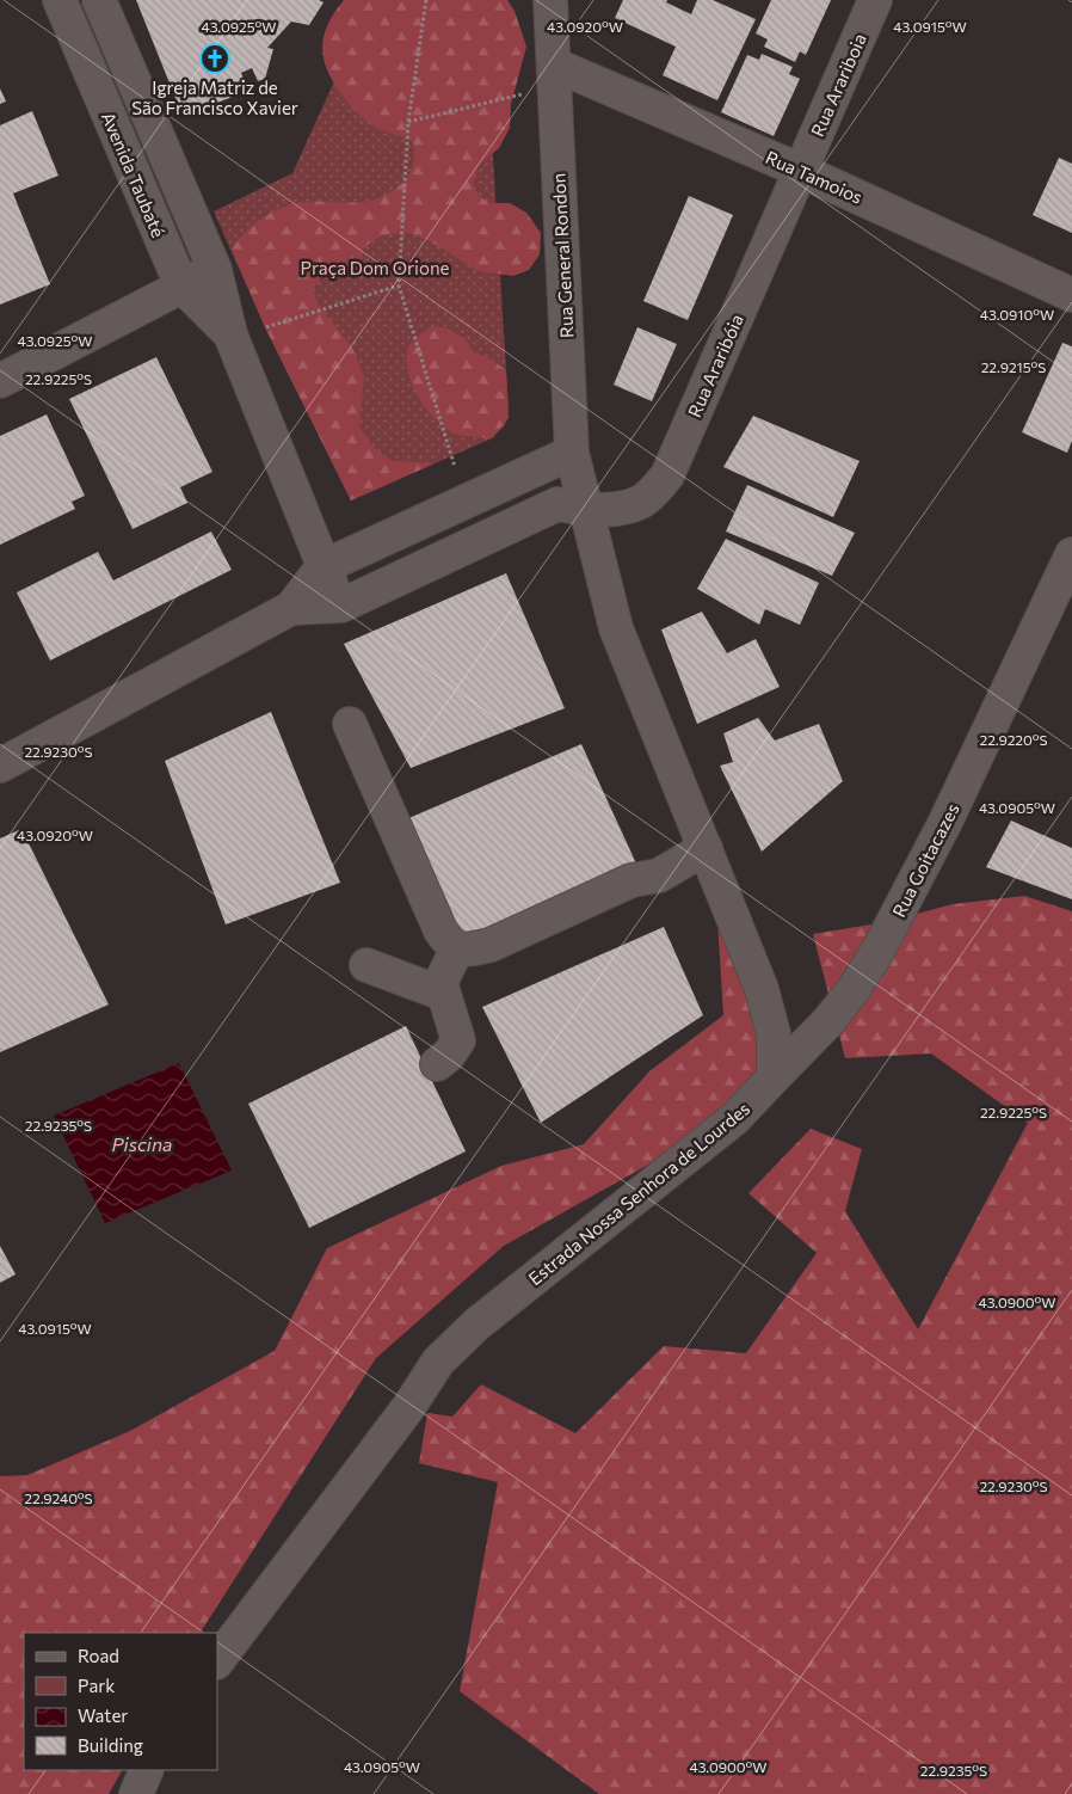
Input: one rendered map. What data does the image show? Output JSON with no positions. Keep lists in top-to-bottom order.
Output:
{
  "streets": {
    "street": [
      "Rua Arariboia",
      "Avenida Taubaté",
      "Rua Tamoios",
      "Rua General Rondon",
      "Rua Araribóia",
      "Rua Goitacazes",
      "Estrada Nossa Senhora de Lourdes"
    ]
  },
  "crossings": [
    ["Rua Arariboia", "Rua Tamoios"],
    ["Rua Arariboia", "Rua Araribóia"],
    ["Avenida Taubaté", "Rua Araribóia"],
    ["Rua Tamoios", "Rua General Rondon"],
    ["Rua Tamoios", "Rua Araribóia"],
    ["Rua General Rondon", "Rua Araribóia"],
    ["Rua Goitacazes", "Estrada Nossa Senhora de Lourdes"]
  ],
  "water": ["Piscina"],
  "parks": ["Praça Dom Orione"],
  "places": {
    "church": ["Igreja Matriz de São Francisco Xavier"]
  },
  "legend": [
    "Road",
    "Park",
    "Water",
    "Building"
  ],
  "coordinates": [
    "43.0925°W",
    "43.0920°W",
    "43.0915°W",
    "43.0910°W",
    "22.9215°S",
    "22.9225°S",
    "22.9220°S",
    "22.9230°S",
    "43.0905°W",
    "22.9235°S",
    "43.0900°W",
    "22.9240°S"
  ]
}
